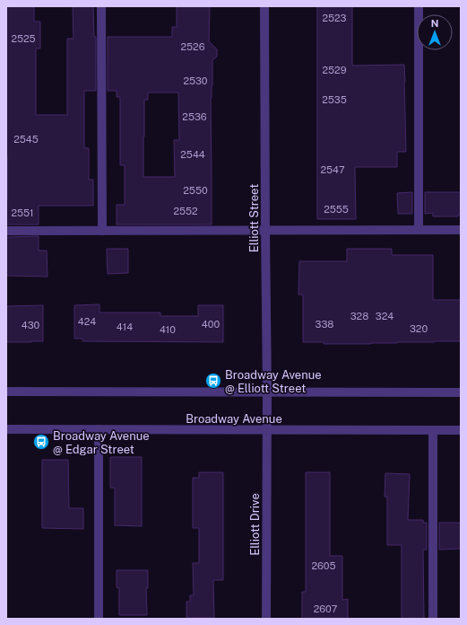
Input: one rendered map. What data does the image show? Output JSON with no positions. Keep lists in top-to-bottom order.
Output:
{
  "streets": {
    "street": ["Elliott Street", "Broadway Avenue", "Elliott Drive"]
  },
  "crossings": [
    ["Elliott Street", "Broadway Avenue"],
    ["Elliott Street", "Elliott Drive"],
    ["Broadway Avenue", "Elliott Drive"]
  ],
  "places": {
    "bus stop": ["Broadway Avenue @ Elliott Street", "Broadway Avenue @ Edgar Street"]
  },
  "house_numbers": [
    "2523",
    "2525",
    "2526",
    "2529",
    "2530",
    "2535",
    "2536",
    "2545",
    "2544",
    "2547",
    "2550",
    "2555",
    "2552",
    "2551",
    "328",
    "324",
    "424",
    "400",
    "338",
    "430",
    "414",
    "320",
    "410",
    "2605",
    "2607"
  ],
  "north": "top"
}
